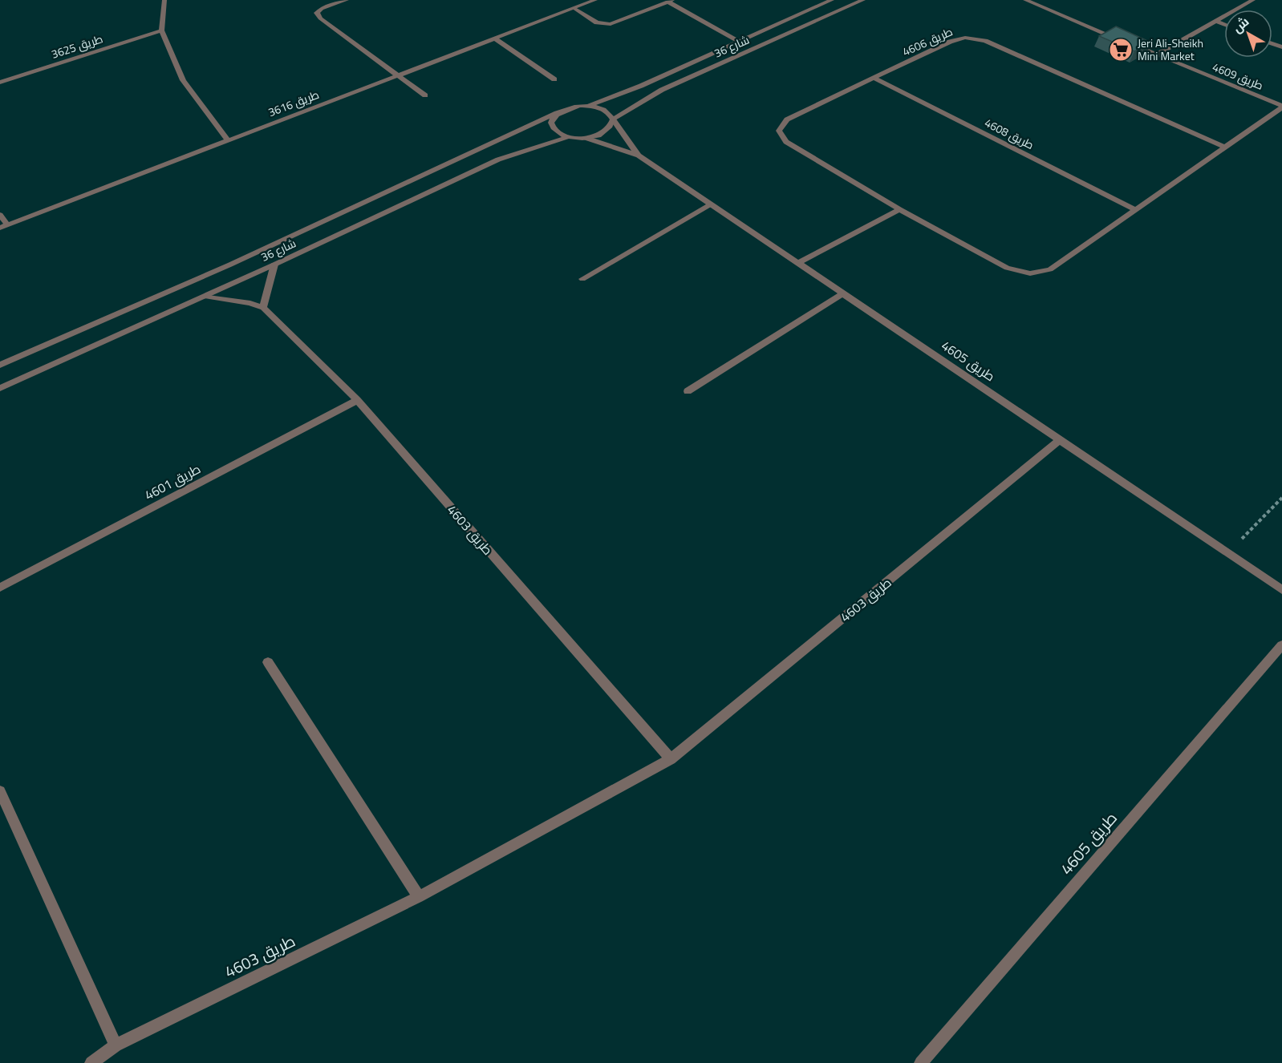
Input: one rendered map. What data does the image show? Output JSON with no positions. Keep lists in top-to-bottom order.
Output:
{
  "streets": {
    "street": [
      "طريق 4606",
      "طريق 3625",
      "شارع 36",
      "طريق 4609",
      "طريق 3616",
      "طريق 4608",
      "طريق 4605",
      "طريق 4601",
      "طريق 4603"
    ]
  },
  "crossings": [
    ["طريق 4606", "طريق 4609"],
    ["طريق 4606", "طريق 4608"],
    ["شارع 36", "طريق 4605"],
    ["شارع 36", "طريق 4603"],
    ["طريق 4605", "طريق 4603"],
    ["طريق 4601", "طريق 4603"]
  ],
  "places": {
    "supermarket": ["Jeri Ali-Sheikh Mini Market"]
  },
  "north": "top left"
}
